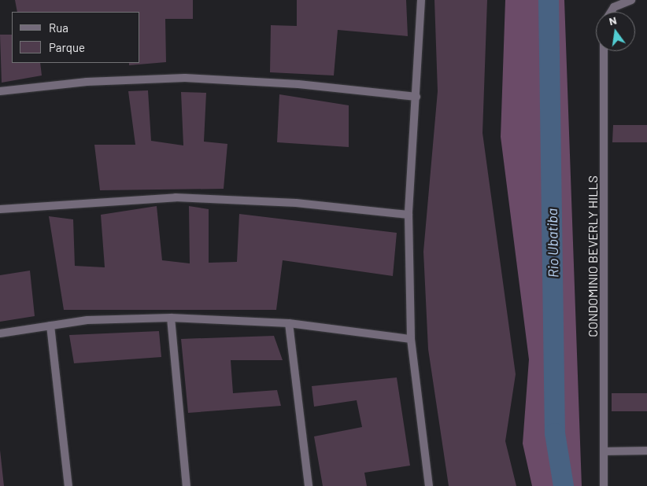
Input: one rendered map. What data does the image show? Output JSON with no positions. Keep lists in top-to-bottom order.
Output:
{
  "streets": {
    "street": ["CONDOMINIO BEVERLY HILLS"]
  },
  "water": ["Rio Ubatiba"],
  "legend": ["Rua", "Parque"],
  "north": "top"
}
